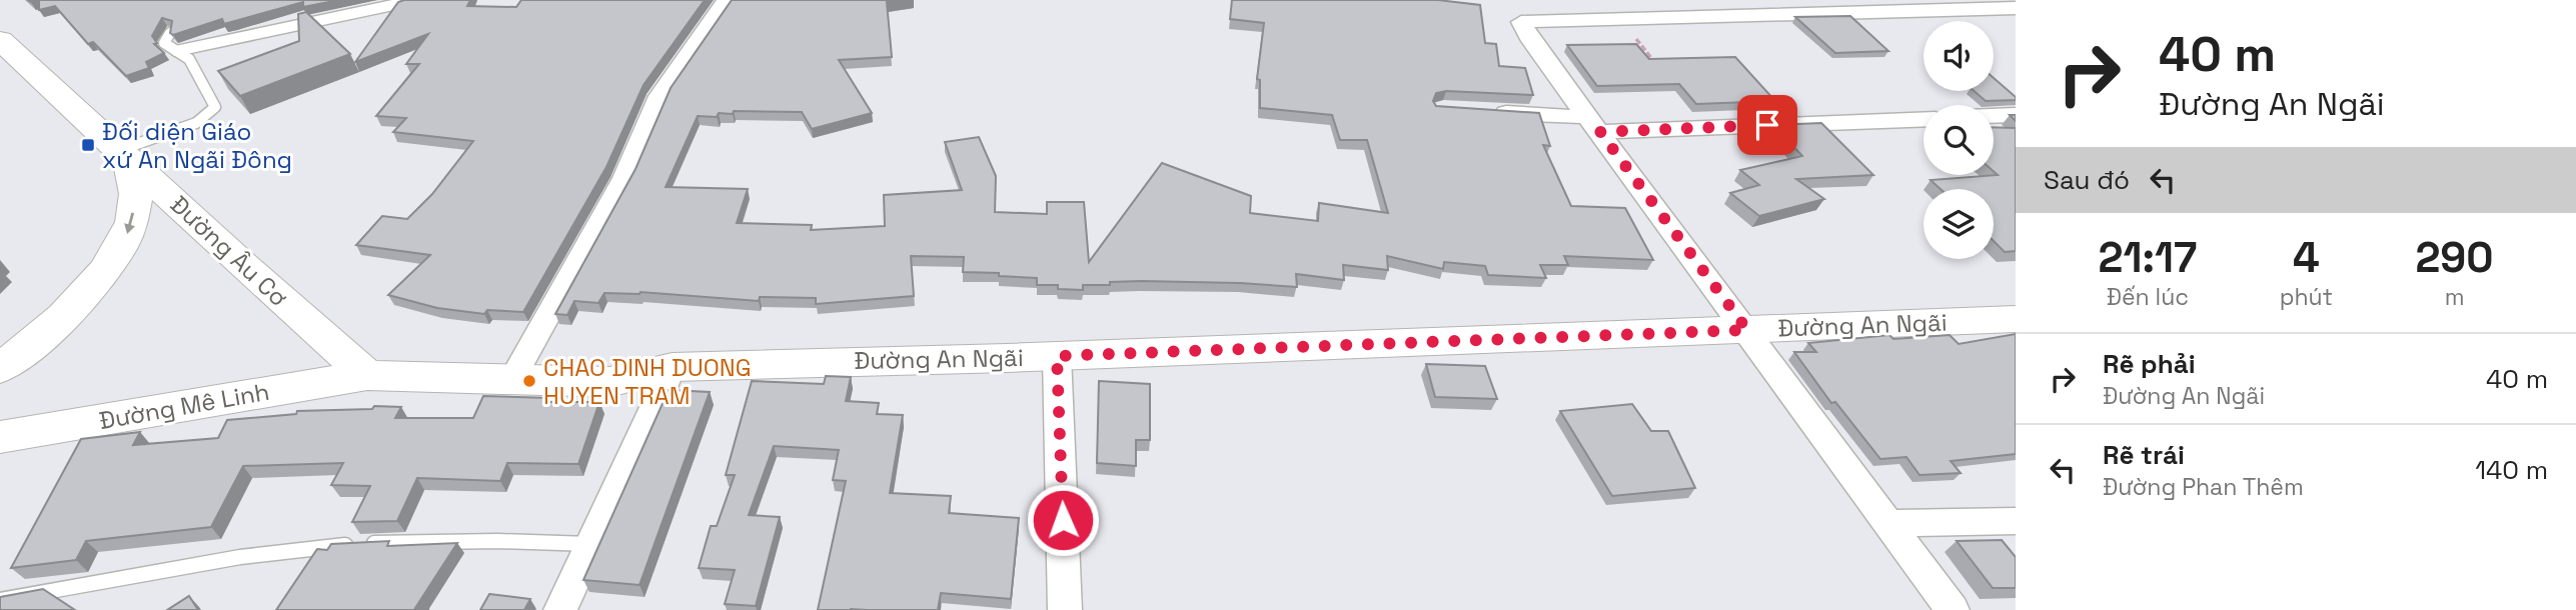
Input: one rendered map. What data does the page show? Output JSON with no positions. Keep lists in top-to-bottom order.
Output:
{
  "streets": {
    "main road": ["Đường Âu Cơ", "Đường An Ngãi", "Đường Mê Linh"]
  },
  "crossings": [
    ["Đường Âu Cơ", "Đường An Ngãi"],
    ["Đường Âu Cơ", "Đường Mê Linh"],
    ["Đường An Ngãi", "Đường Mê Linh"]
  ],
  "places": {
    "transit": ["Đối diện Giáo xứ An Ngãi Đông"],
    "other": ["CHAO DINH DUONG HUYEN TRAM"]
  },
  "page": {
    "turn": ["40 m", "Đường An Ngãi"],
    "then": "Sau đó",
    "eta": [
      "21:17",
      "Đến lúc",
      "4",
      "phút",
      "290",
      "m"
    ],
    "list": [
      {
        "name": "Rẽ phải",
        "note": "Đường An Ngãi",
        "value": "40 m"
      },
      {
        "name": "Rẽ trái",
        "note": "Đường Phan Thêm",
        "value": "140 m"
      }
    ]
  }
}
